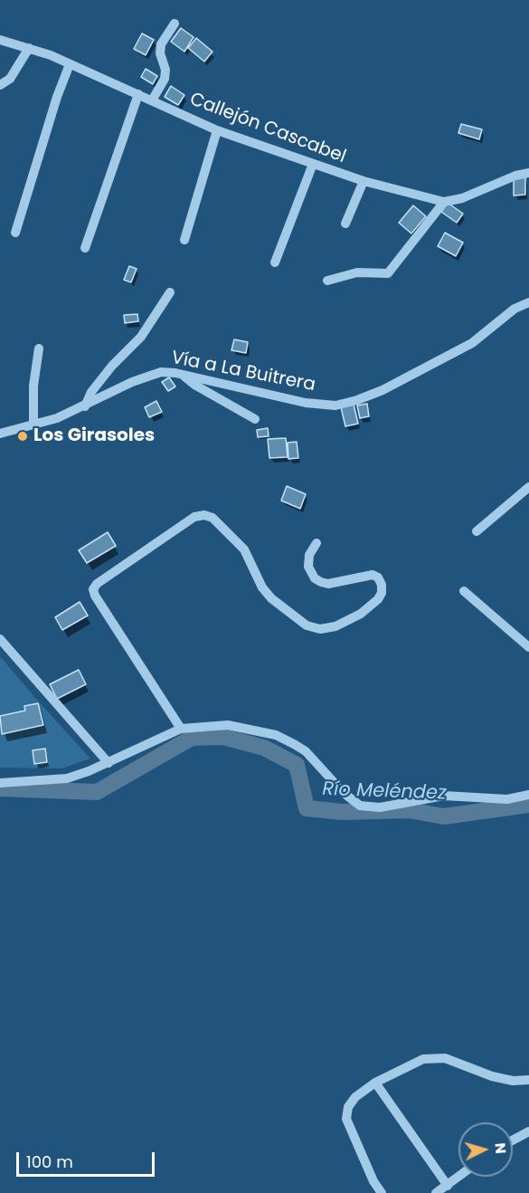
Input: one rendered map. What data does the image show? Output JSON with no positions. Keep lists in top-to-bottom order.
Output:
{
  "streets": {
    "street": ["Callejón Cascabel", "Vía a La Buitrera"]
  },
  "water": ["Río Meléndez"],
  "places": ["Los Girasoles"],
  "scale_bar": "100 m",
  "north": "right"
}
